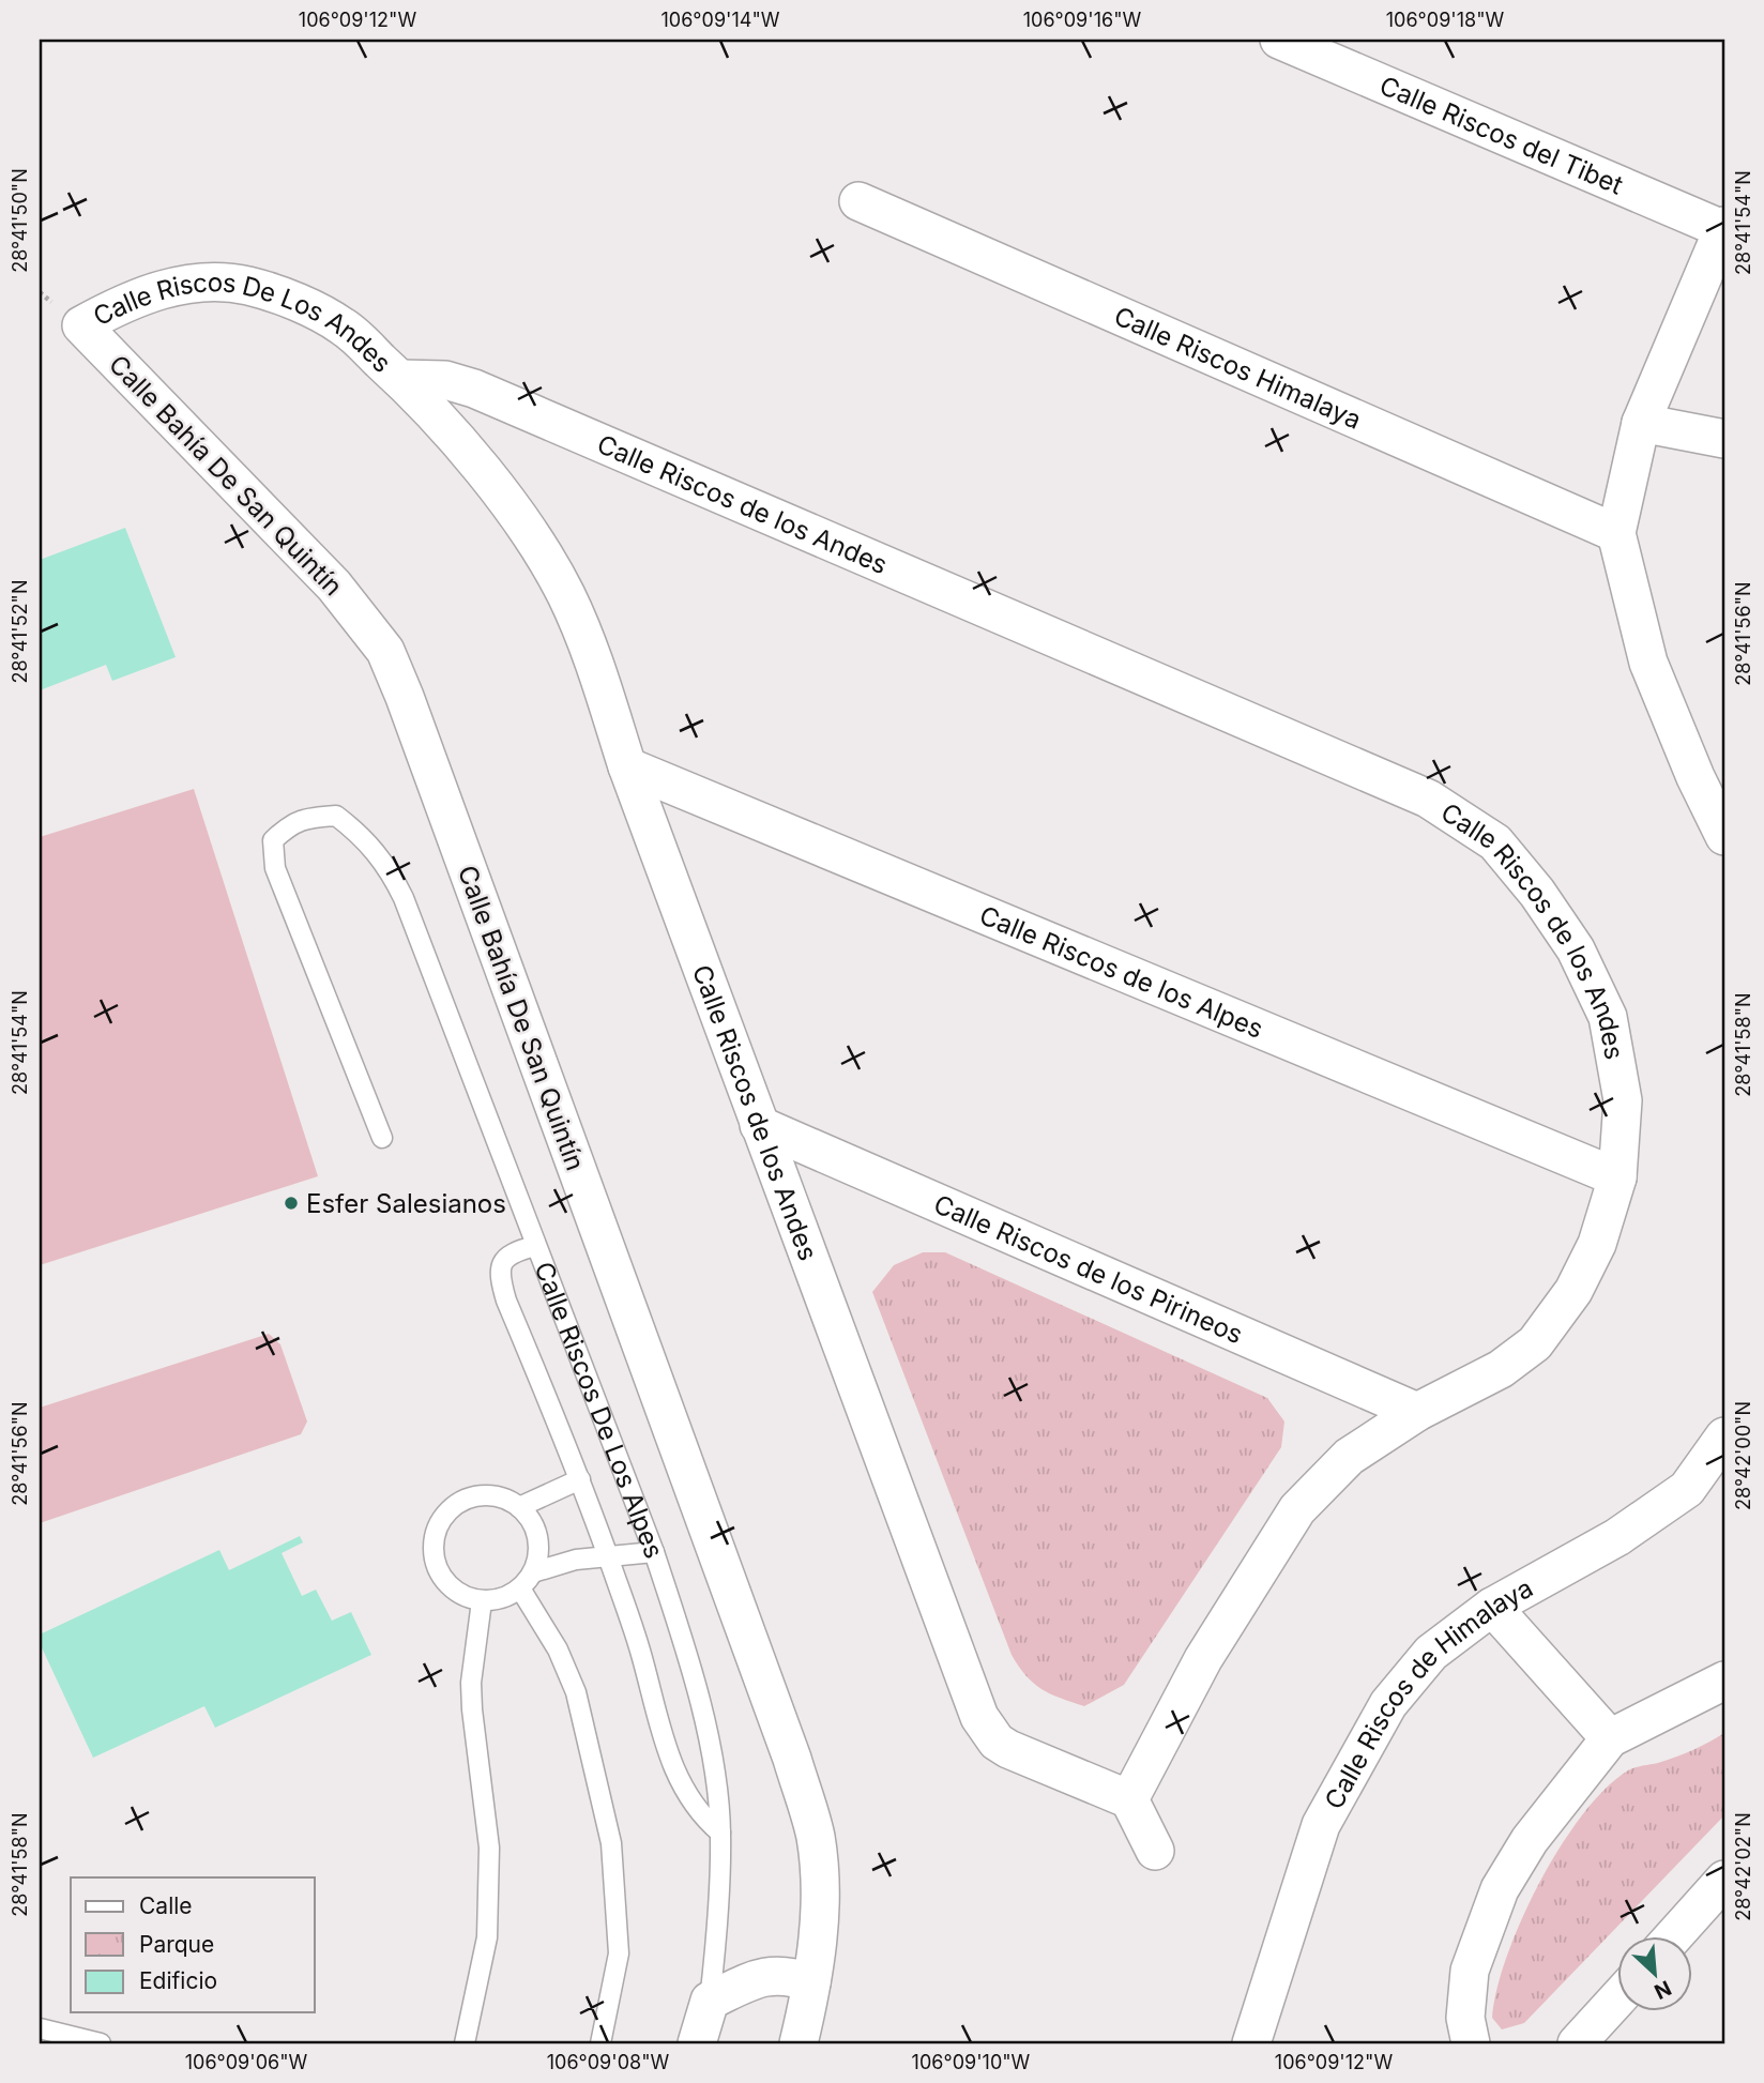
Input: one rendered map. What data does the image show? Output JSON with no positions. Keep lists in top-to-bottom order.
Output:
{
  "streets": {
    "street": [
      "Calle Riscos del Tibet",
      "Calle Riscos De Los Andes",
      "Calle Riscos Himalaya",
      "Calle Bahía De San Quintín",
      "Calle Riscos de los Andes",
      "Calle Riscos de los Alpes",
      "Calle Riscos de los Pirineos",
      "Calle Riscos De Los Alpes",
      "Calle Riscos de Himalaya"
    ]
  },
  "crossings": [
    ["Calle Riscos De Los Andes", "Calle Bahía De San Quintín"],
    ["Calle Riscos De Los Andes", "Calle Riscos de los Andes"],
    ["Calle Riscos de los Andes", "Calle Riscos de los Alpes"],
    ["Calle Riscos de los Andes", "Calle Riscos de los Pirineos"]
  ],
  "places": ["Esfer Salesianos"],
  "legend": ["Calle", "Parque", "Edificio"],
  "north": "bottom right",
  "coordinates": [
    "106°09'12\"W",
    "106°09'14\"W",
    "106°09'16\"W",
    "106°09'18\"W",
    "28°41'50\"N",
    "28°41'54\"N",
    "28°41'52\"N",
    "28°41'56\"N",
    "28°41'58\"N",
    "28°42'00\"N",
    "28°42'02\"N",
    "106°09'06\"W",
    "106°09'08\"W",
    "106°09'10\"W"
  ]
}
